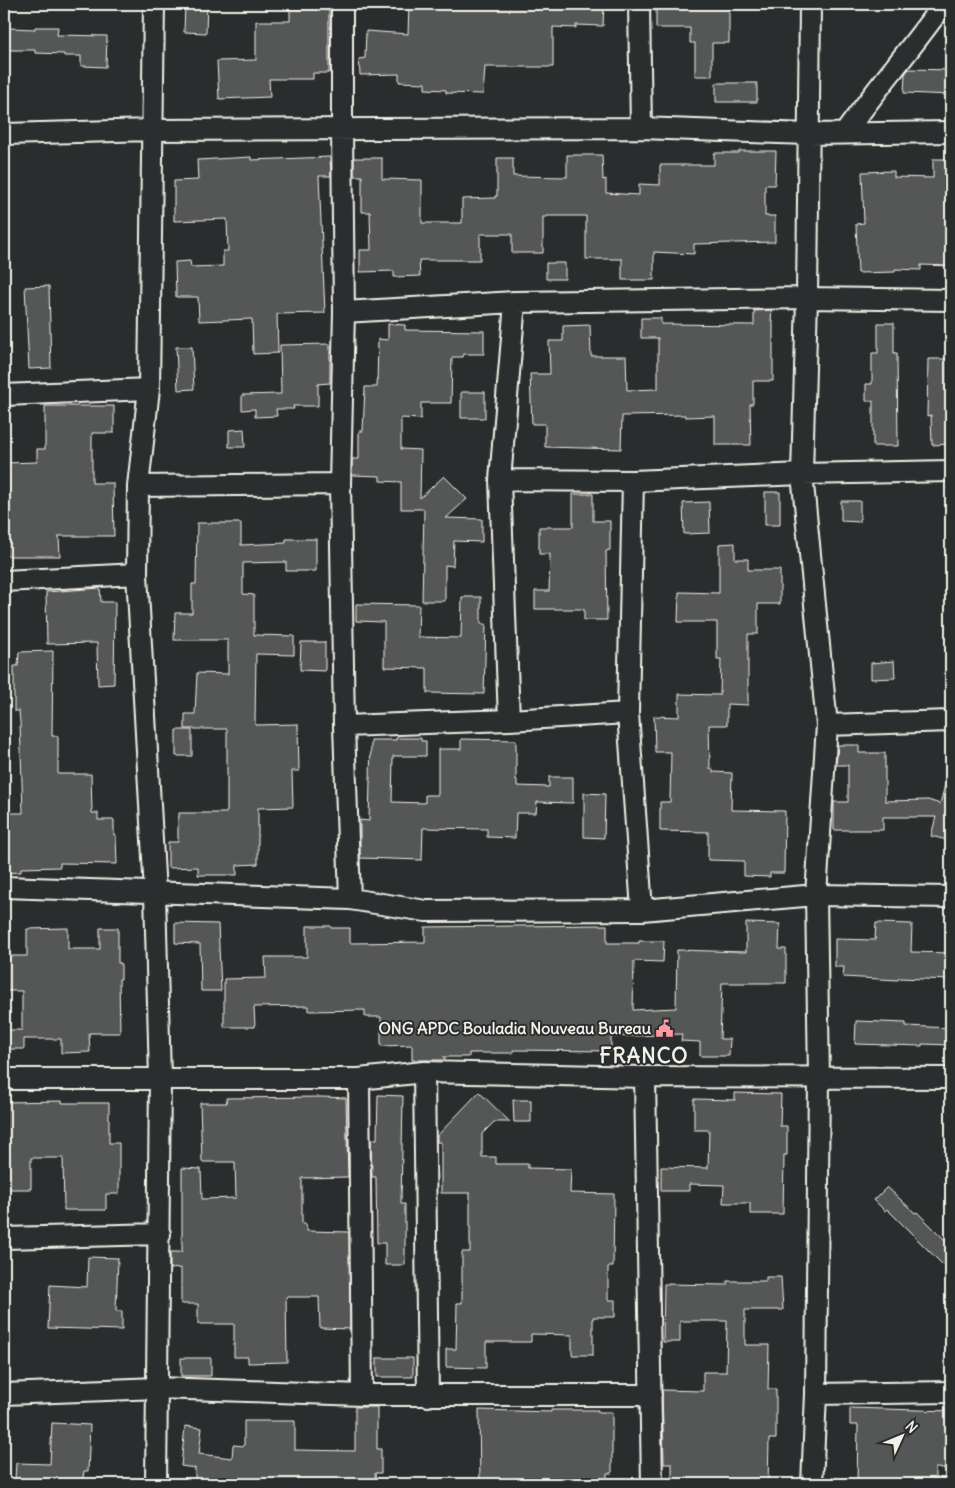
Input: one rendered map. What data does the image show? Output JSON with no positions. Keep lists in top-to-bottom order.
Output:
{
  "districts": ["FRANCO"],
  "places": {
    "public building": ["ONG APDC Bouladia Nouveau Bureau"]
  },
  "north": "top right"
}
